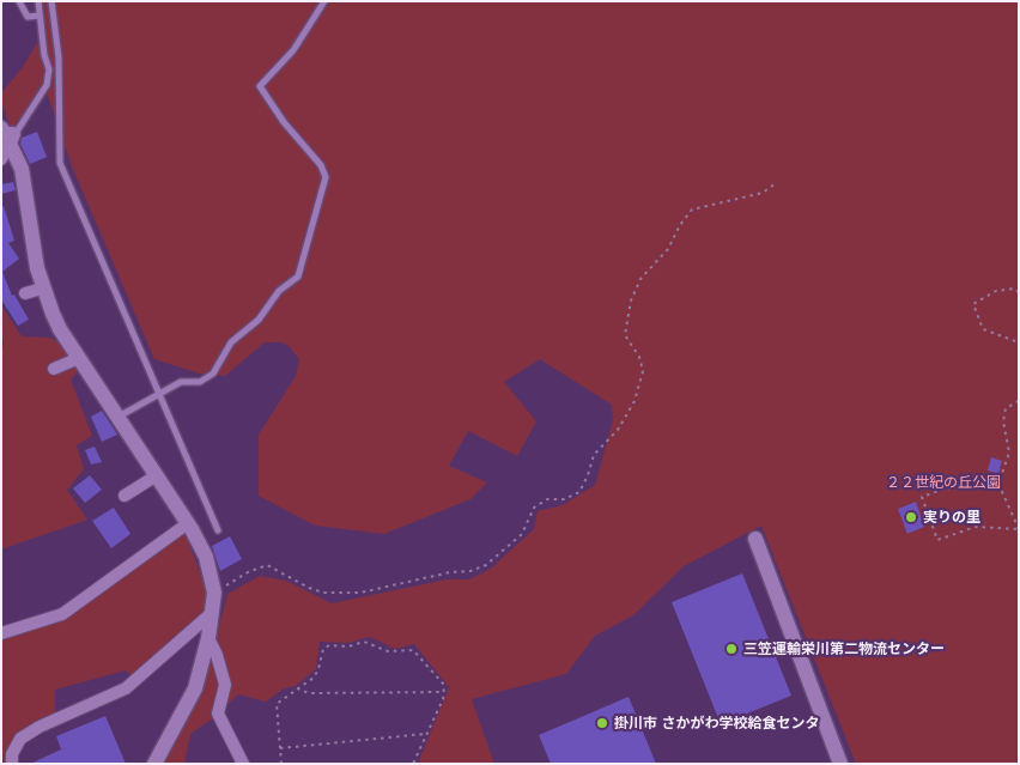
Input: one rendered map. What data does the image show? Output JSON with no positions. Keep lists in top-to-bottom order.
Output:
{
  "parks": ["２２世紀の丘公園"],
  "places": ["実りの里", "三笠運輸栄川第二物流センター", "掛川市 さかがわ学校給食センタ"]
}
